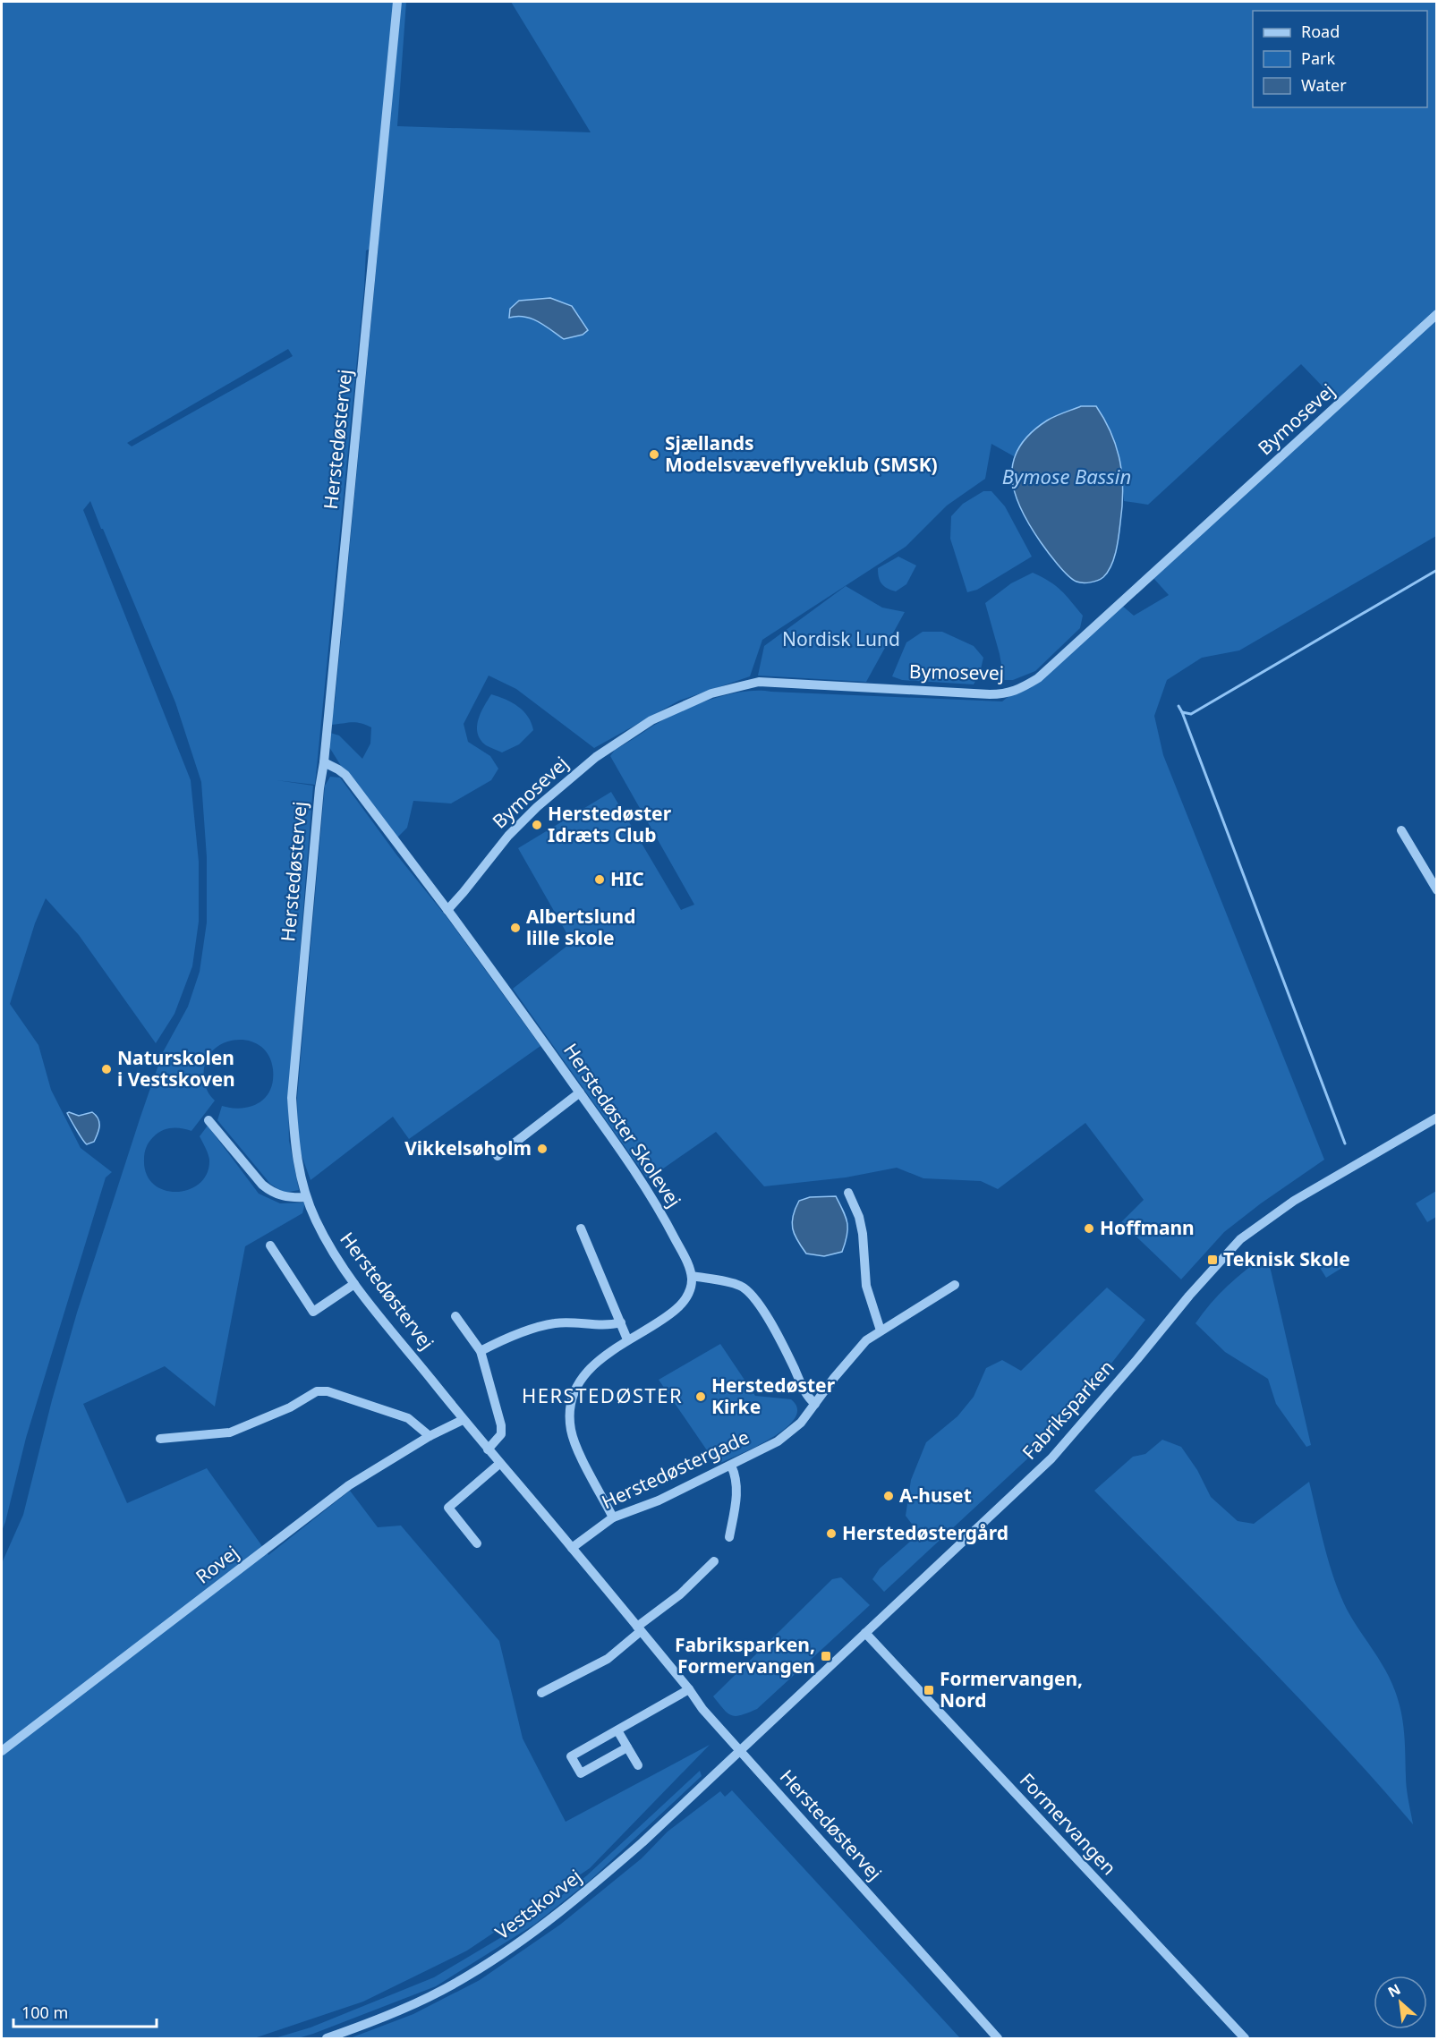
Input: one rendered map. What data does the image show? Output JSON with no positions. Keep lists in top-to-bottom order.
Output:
{
  "streets": {
    "street": [
      "Bymosevej",
      "Herstedøstervej",
      "Herstedøster Skolevej",
      "Fabriksparken",
      "Herstedøstergade",
      "Rovej",
      "Formervangen",
      "Vestskovvej"
    ]
  },
  "crossings": [
    ["Bymosevej", "Herstedøster Skolevej"],
    ["Herstedøstervej", "Herstedøster Skolevej"],
    ["Herstedøstervej", "Fabriksparken"],
    ["Herstedøstervej", "Herstedøstergade"],
    ["Herstedøstervej", "Rovej"],
    ["Herstedøstervej", "Vestskovvej"],
    ["Fabriksparken", "Formervangen"],
    ["Fabriksparken", "Vestskovvej"]
  ],
  "districts": ["HERSTEDØSTER"],
  "water": ["Bymose Bassin"],
  "parks": ["Nordisk Lund"],
  "places": {
    "other": [
      "Sjællands Modelsvæveflyveklub (SMSK)",
      "Herstedøster Idræts Club",
      "HIC",
      "Albertslund lille skole",
      "Naturskolen i Vestskoven",
      "Vikkelsøholm",
      "Hoffmann",
      "Herstedøster Kirke",
      "A-huset",
      "Herstedøstergård"
    ],
    "transit": ["Teknisk Skole", "Fabriksparken, Formervangen", "Formervangen, Nord"]
  },
  "legend": ["Road", "Park", "Water"],
  "scale_bar": "100 m",
  "north": "top left"
}
